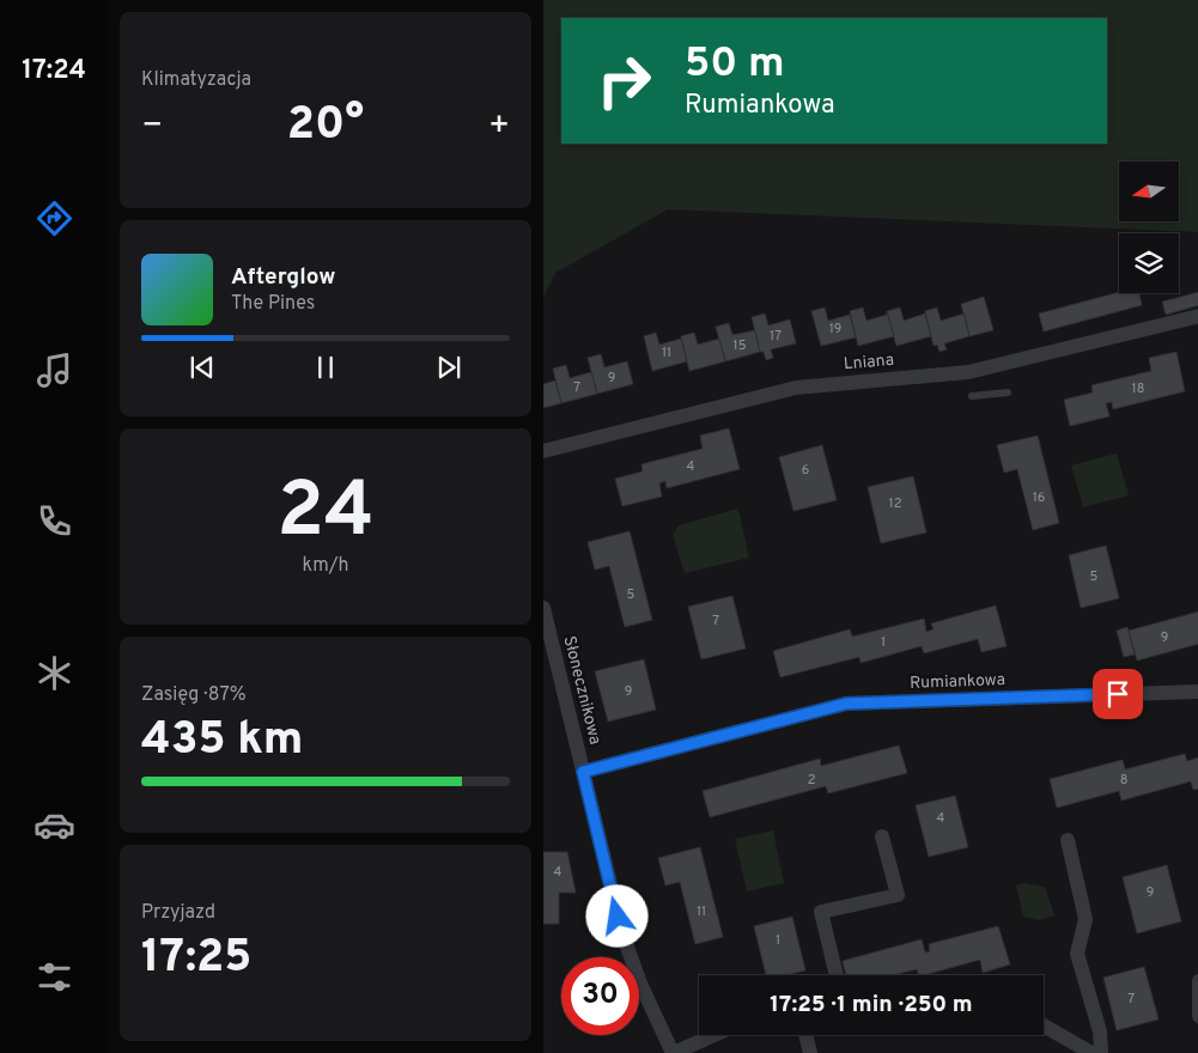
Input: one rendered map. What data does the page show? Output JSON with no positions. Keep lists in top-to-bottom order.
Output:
{
  "streets": {
    "street": ["Lniana", "Rumiankowa", "Słonecznikowa"]
  },
  "crossings": [
    ["Rumiankowa", "Słonecznikowa"]
  ],
  "house_numbers": [
    "19",
    "17",
    "15",
    "11",
    "9",
    "7",
    "18",
    "4",
    "6",
    "16",
    "12",
    "5",
    "5",
    "7",
    "9",
    "1",
    "9",
    "2",
    "8",
    "4",
    "4",
    "9",
    "11",
    "1",
    "7"
  ],
  "north": "left",
  "page": {
    "tabs": "17:24",
    "tile": [
      "Klimatyzacja",
      ["24", "km/h"],
      ["Zasięg · 87%", "435 km"],
      ["Przyjazd", "17:25"]
    ],
    "turn": ["50 m", "Rumiankowa"],
    "heat": ["−", "20°", "+"],
    "song": ["Afterglow", "The Pines"],
    "limit": "30",
    "trip": "17:25 · 1 min · 250 m"
  }
}
